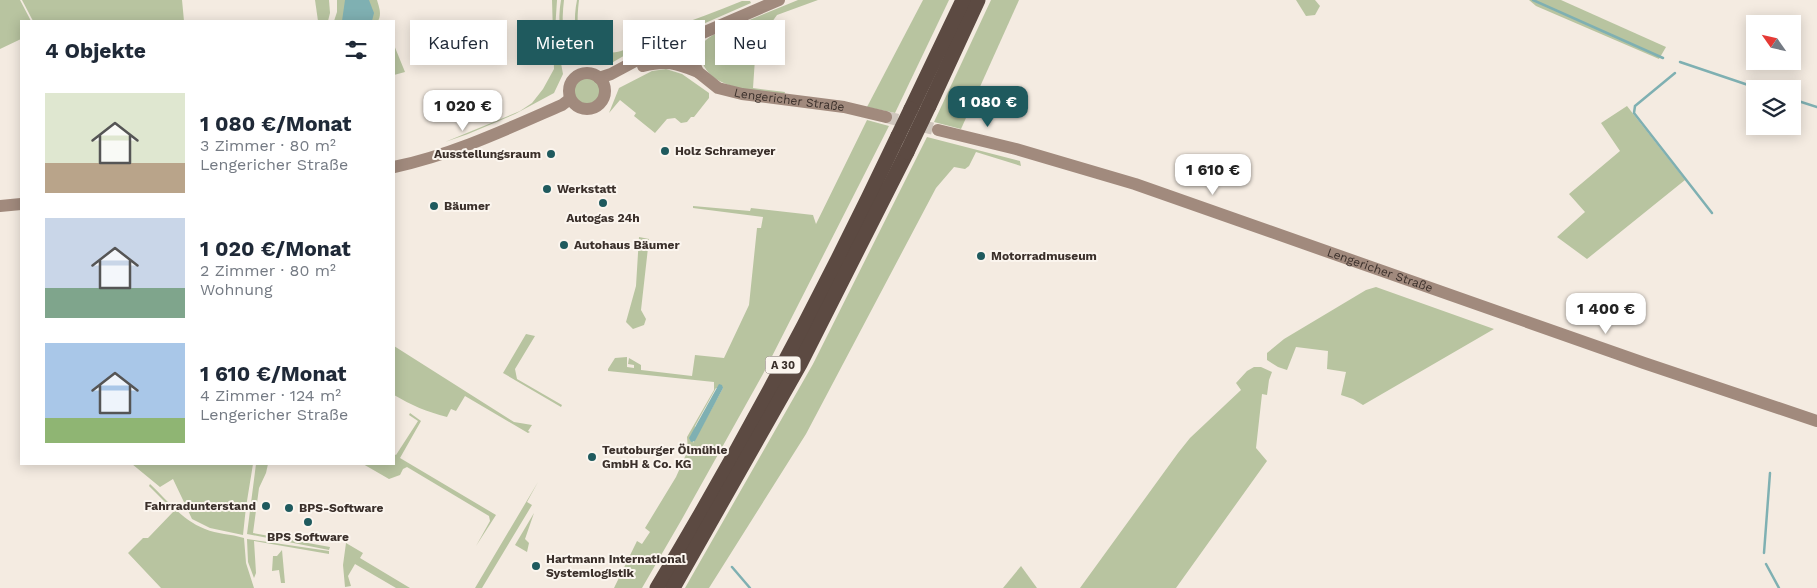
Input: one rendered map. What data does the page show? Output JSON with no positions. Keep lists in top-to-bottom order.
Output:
{
  "streets": {
    "highway": ["A 30"],
    "street": ["Lengericher Straße"]
  },
  "places": [
    "Holz Schrameyer",
    "Ausstellungsraum",
    "Werkstatt",
    "Autogas 24h",
    "Bäumer",
    "Autohaus Bäumer",
    "Motorradmuseum",
    "Teutoburger Ölmühle GmbH & Co. KG",
    "Fahrradunterstand",
    "BPS-Software",
    "BPS Software",
    "Hartmann International Systemlogistik"
  ],
  "north": "top left",
  "page": {
    "chip": [
      "Kaufen",
      "Mieten",
      "Filter",
      "Neu"
    ],
    "heading": "4 Objekte",
    "list": [
      {
        "name": "1 080 €/Monat",
        "note": "3 Zimmer · 80 m² · Lengericher Straße"
      },
      {
        "name": "1 020 €/Monat",
        "note": "2 Zimmer · 80 m² · Wohnung"
      },
      {
        "name": "1 610 €/Monat",
        "note": "4 Zimmer · 124 m² · Lengericher Straße"
      }
    ],
    "price": [
      "1 080 €",
      "1 020 €",
      "1 610 €",
      "1 400 €"
    ]
  }
}
